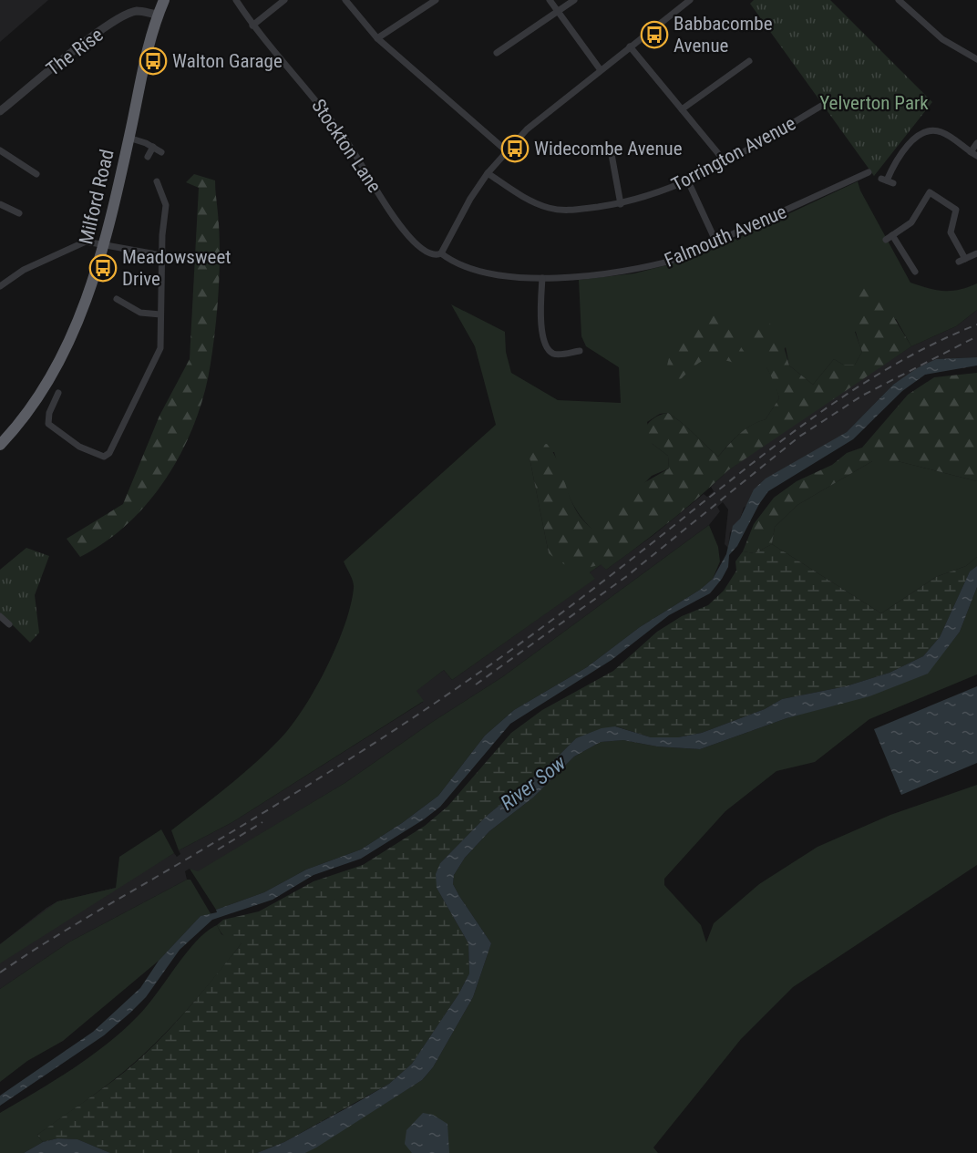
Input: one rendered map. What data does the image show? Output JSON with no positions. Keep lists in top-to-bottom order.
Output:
{
  "streets": {
    "highway": ["Milford Road"],
    "street": [
      "The Rise",
      "Stockton Lane",
      "Torrington Avenue",
      "Falmouth Avenue"
    ]
  },
  "crossings": [
    ["The Rise", "Milford Road"],
    ["Stockton Lane", "Falmouth Avenue"]
  ],
  "water": ["River Sow"],
  "parks": ["Yelverton Park"],
  "places": {
    "bus stop": [
      "Babbacombe Avenue",
      "Walton Garage",
      "Widecombe Avenue",
      "Meadowsweet Drive"
    ]
  }
}
